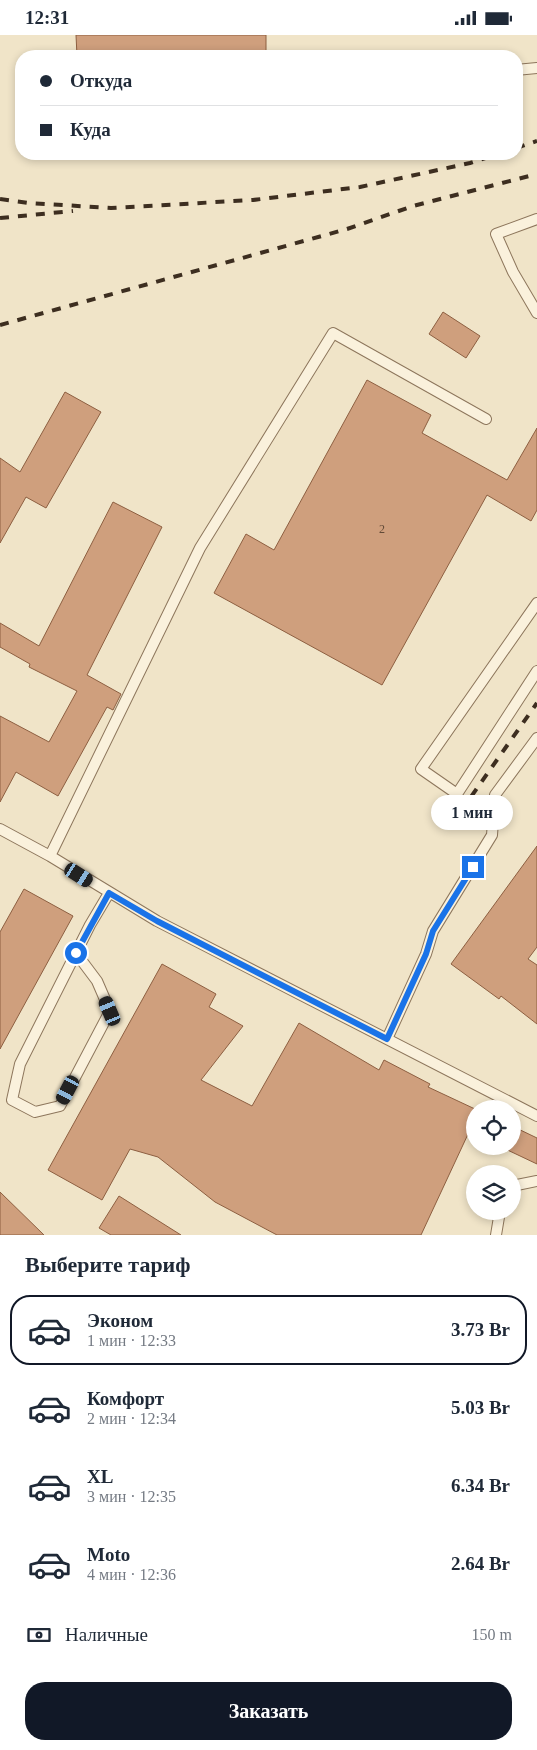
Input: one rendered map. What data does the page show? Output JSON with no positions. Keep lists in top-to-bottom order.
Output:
{
  "house_numbers": ["2"],
  "page": {
    "status": "12:31",
    "banner": ["Откуда", "Куда"],
    "bubble": "1 мин",
    "heading": "Выберите тариф",
    "list": [
      {
        "name": "Эконом",
        "note": "1 мин · 12:33",
        "value": "3.73 Br"
      },
      {
        "name": "Комфорт",
        "note": "2 мин · 12:34",
        "value": "5.03 Br"
      },
      {
        "name": "XL",
        "note": "3 мин · 12:35",
        "value": "6.34 Br"
      },
      {
        "name": "Moto",
        "note": "4 мин · 12:36",
        "value": "2.64 Br"
      }
    ],
    "pay": ["Наличные", "150 m"],
    "buttons": "Заказать"
  }
}
